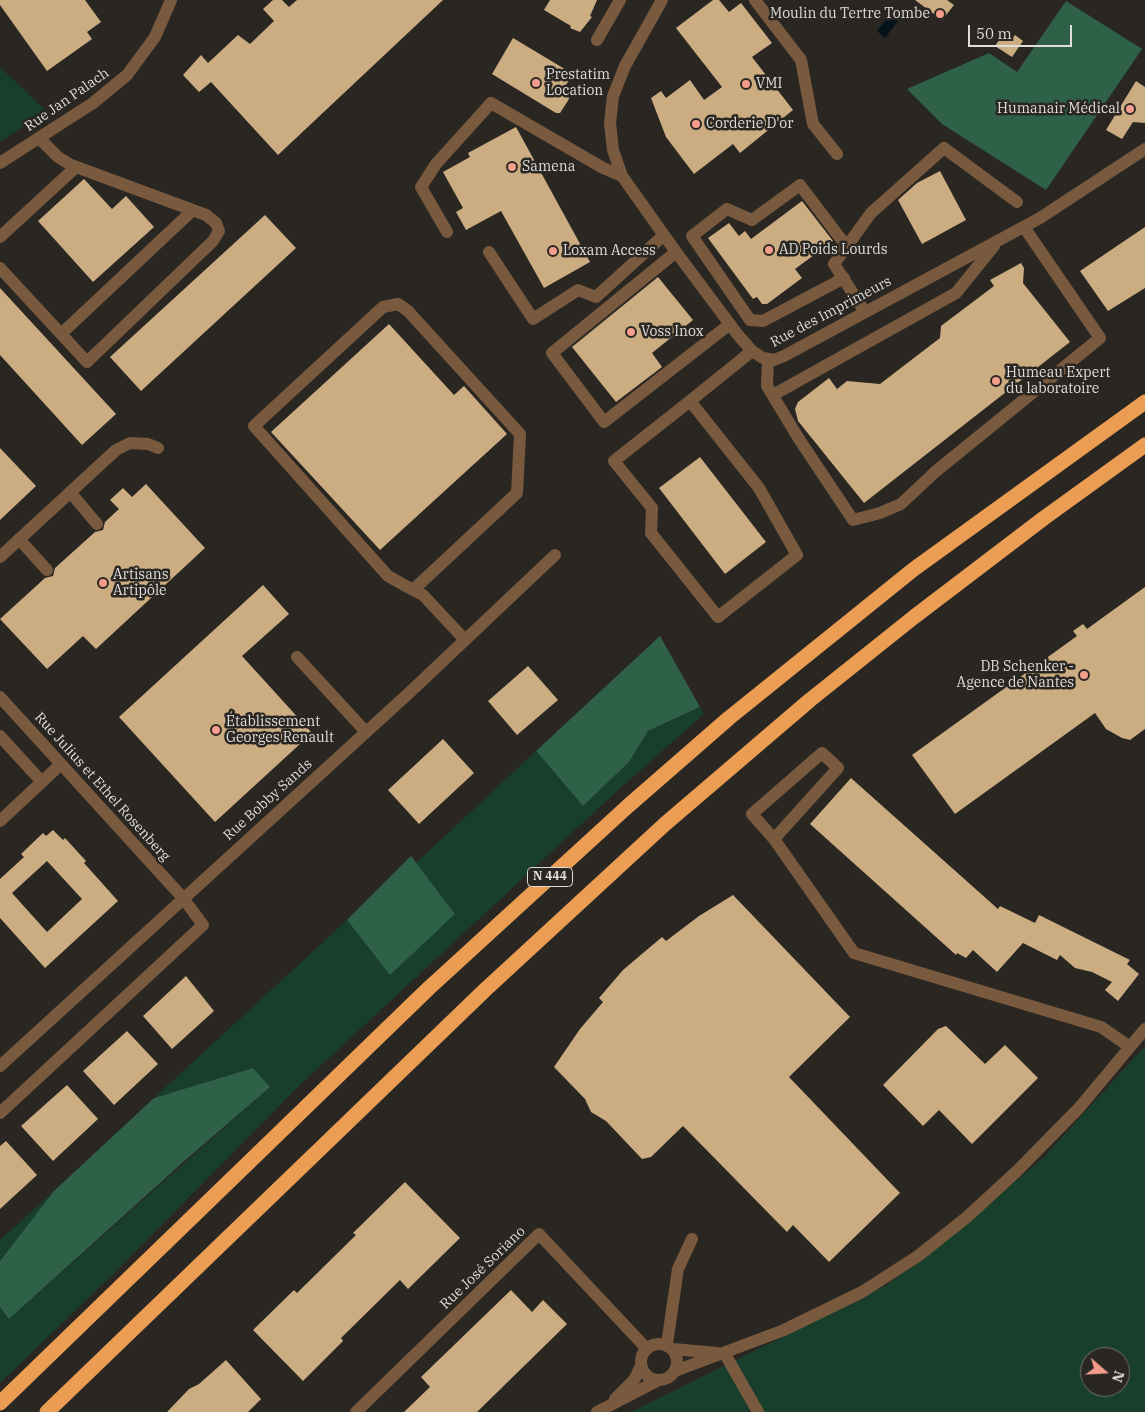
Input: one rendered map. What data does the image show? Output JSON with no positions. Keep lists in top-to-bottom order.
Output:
{
  "streets": {
    "highway": ["N 444"],
    "street": [
      "Rue Jan Palach",
      "Rue des Imprimeurs",
      "Rue Julius et Ethel Rosenberg",
      "Rue Bobby Sands",
      "Rue José Soriano"
    ]
  },
  "crossings": [
    ["Rue Julius et Ethel Rosenberg", "Rue Bobby Sands"]
  ],
  "places": [
    "Moulin du Tertre Tombe",
    "Prestatim Location",
    "VMI",
    "Humanair Médical",
    "Corderie D'or",
    "Samena",
    "AD Poids Lourds",
    "Loxam Access",
    "Voss Inox",
    "Humeau Expert du laboratoire",
    "Artisans Artipôle",
    "DB Schenker - Agence de Nantes",
    "Établissement Georges Renault"
  ],
  "scale_bar": "50 m",
  "north": "right"
}
